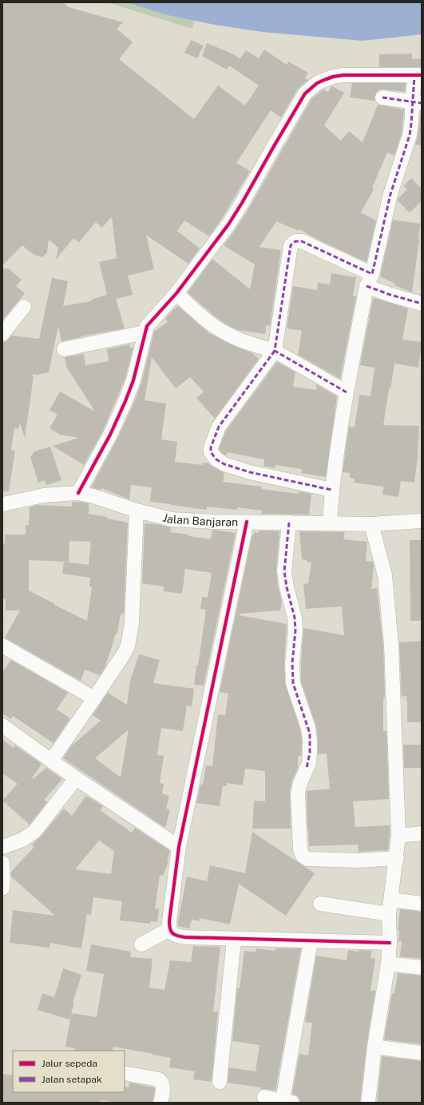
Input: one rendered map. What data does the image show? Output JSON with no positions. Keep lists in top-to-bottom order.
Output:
{
  "streets": {
    "street": ["Jalan Banjaran"]
  },
  "legend": ["Jalur sepeda", "Jalan setapak"]
}
